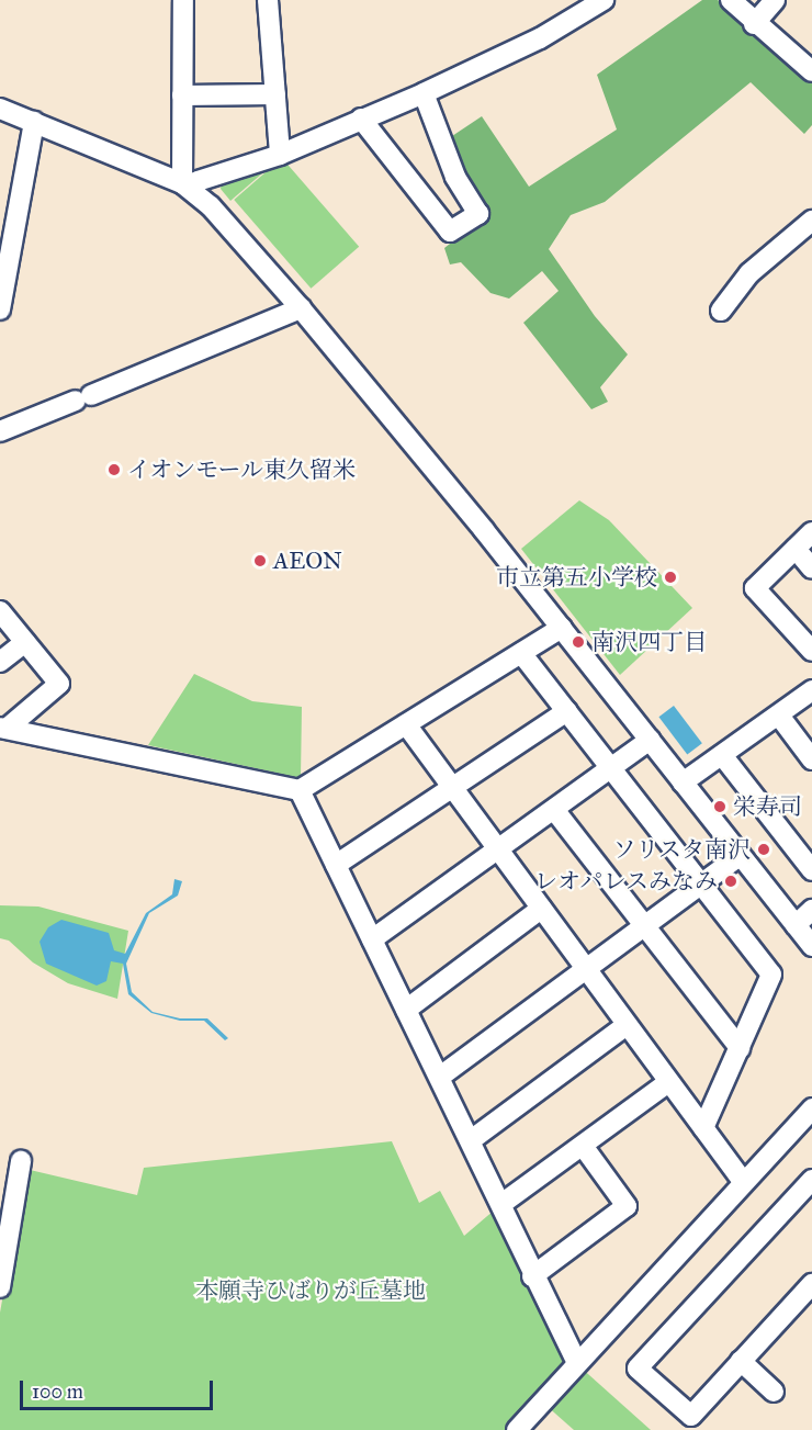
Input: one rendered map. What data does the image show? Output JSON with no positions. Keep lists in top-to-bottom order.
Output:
{
  "parks": ["本願寺ひばりが丘墓地"],
  "places": [
    "イオンモール東久留米",
    "AEON",
    "市立第五小学校",
    "南沢四丁目",
    "栄寿司",
    "ソリスタ南沢",
    "レオパレスみなみ"
  ],
  "scale_bar": "100 m"
}
